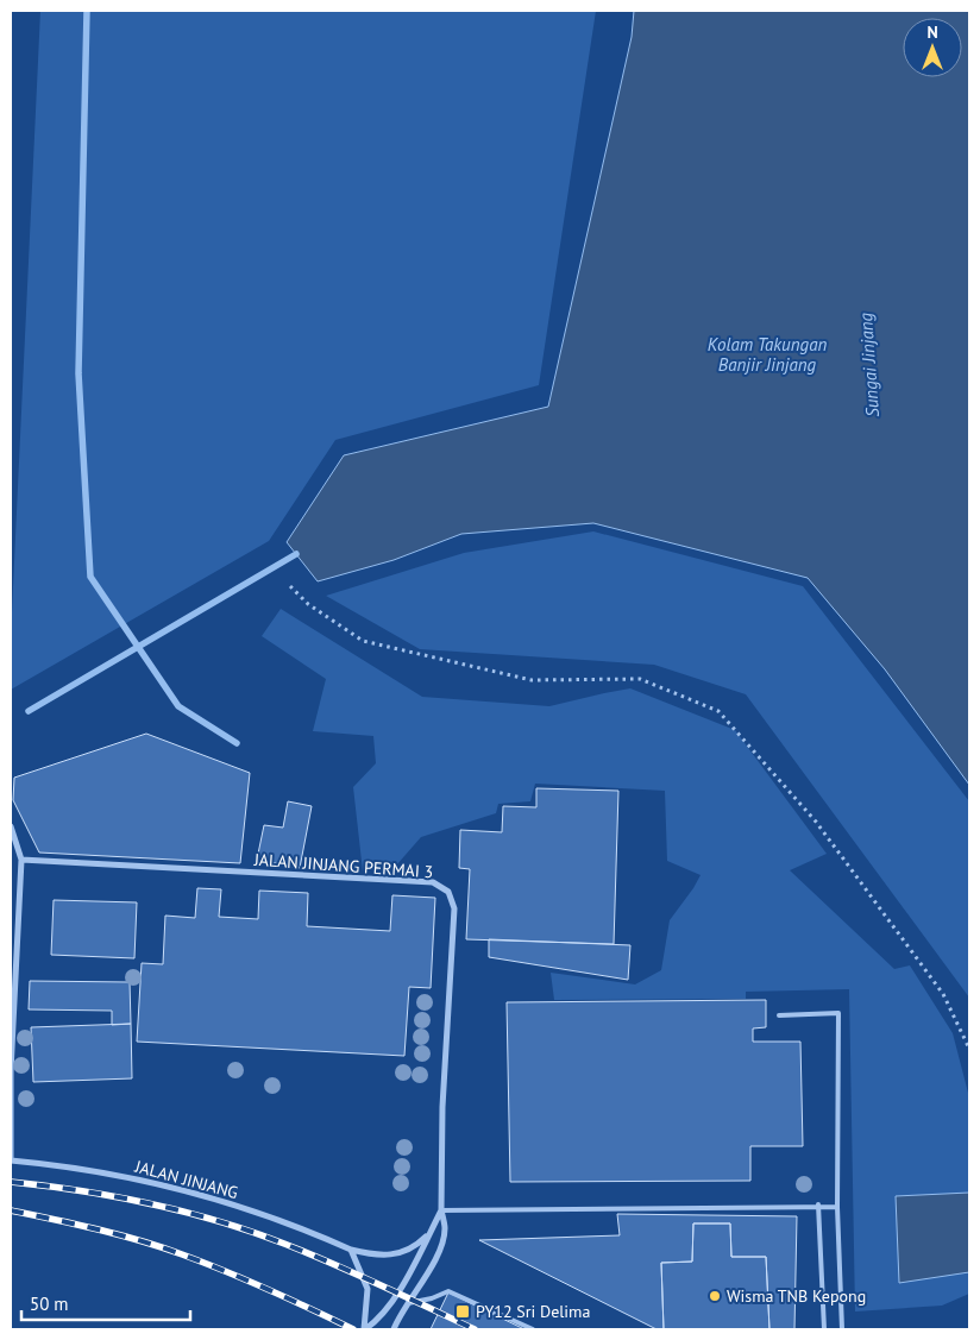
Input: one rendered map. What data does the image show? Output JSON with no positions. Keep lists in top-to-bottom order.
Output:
{
  "streets": {
    "street": ["JALAN JINJANG PERMAI 3", "JALAN JINJANG"]
  },
  "water": ["Kolam Takungan Banjir Jinjang", "Sungai Jinjang"],
  "places": {
    "other": ["Wisma TNB Kepong"],
    "transit": ["PY12 Sri Delima"]
  },
  "scale_bar": "50 m",
  "north": "top"
}
